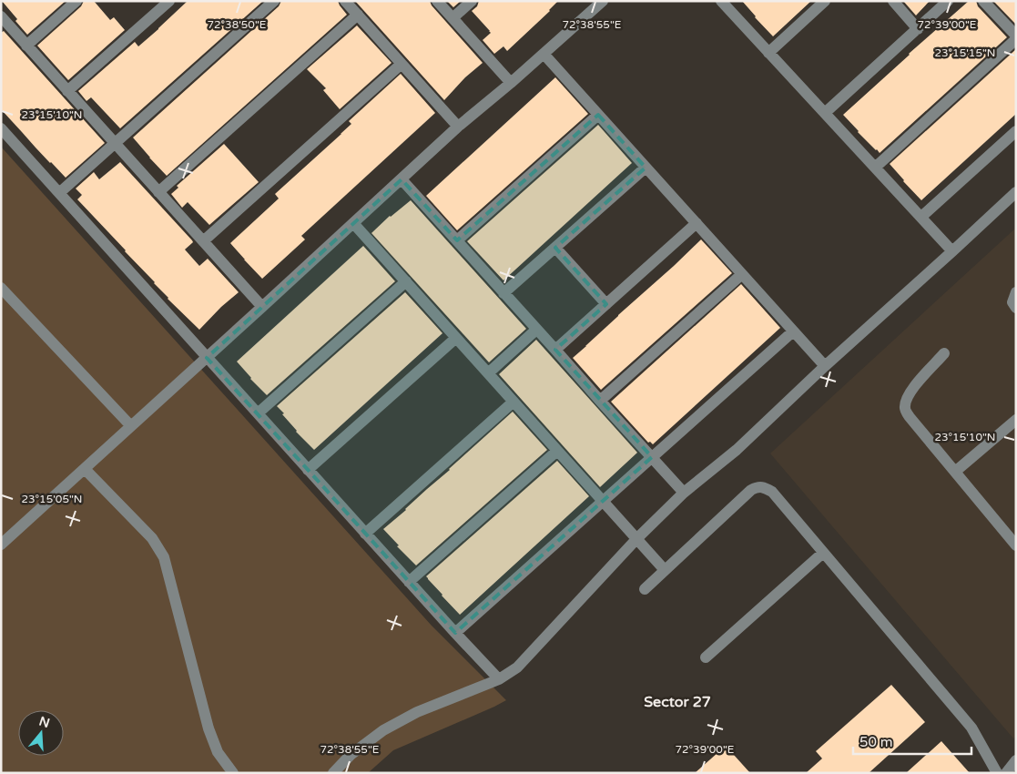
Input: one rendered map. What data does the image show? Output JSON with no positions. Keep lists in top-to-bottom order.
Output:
{
  "districts": ["Sector 27"],
  "scale_bar": "50 m",
  "north": "top",
  "coordinates": [
    "72°38'50\"E",
    "72°38'55\"E",
    "72°39'00\"E",
    "23°15'15\"N",
    "23°15'10\"N",
    "23°15'05\"N"
  ]
}
